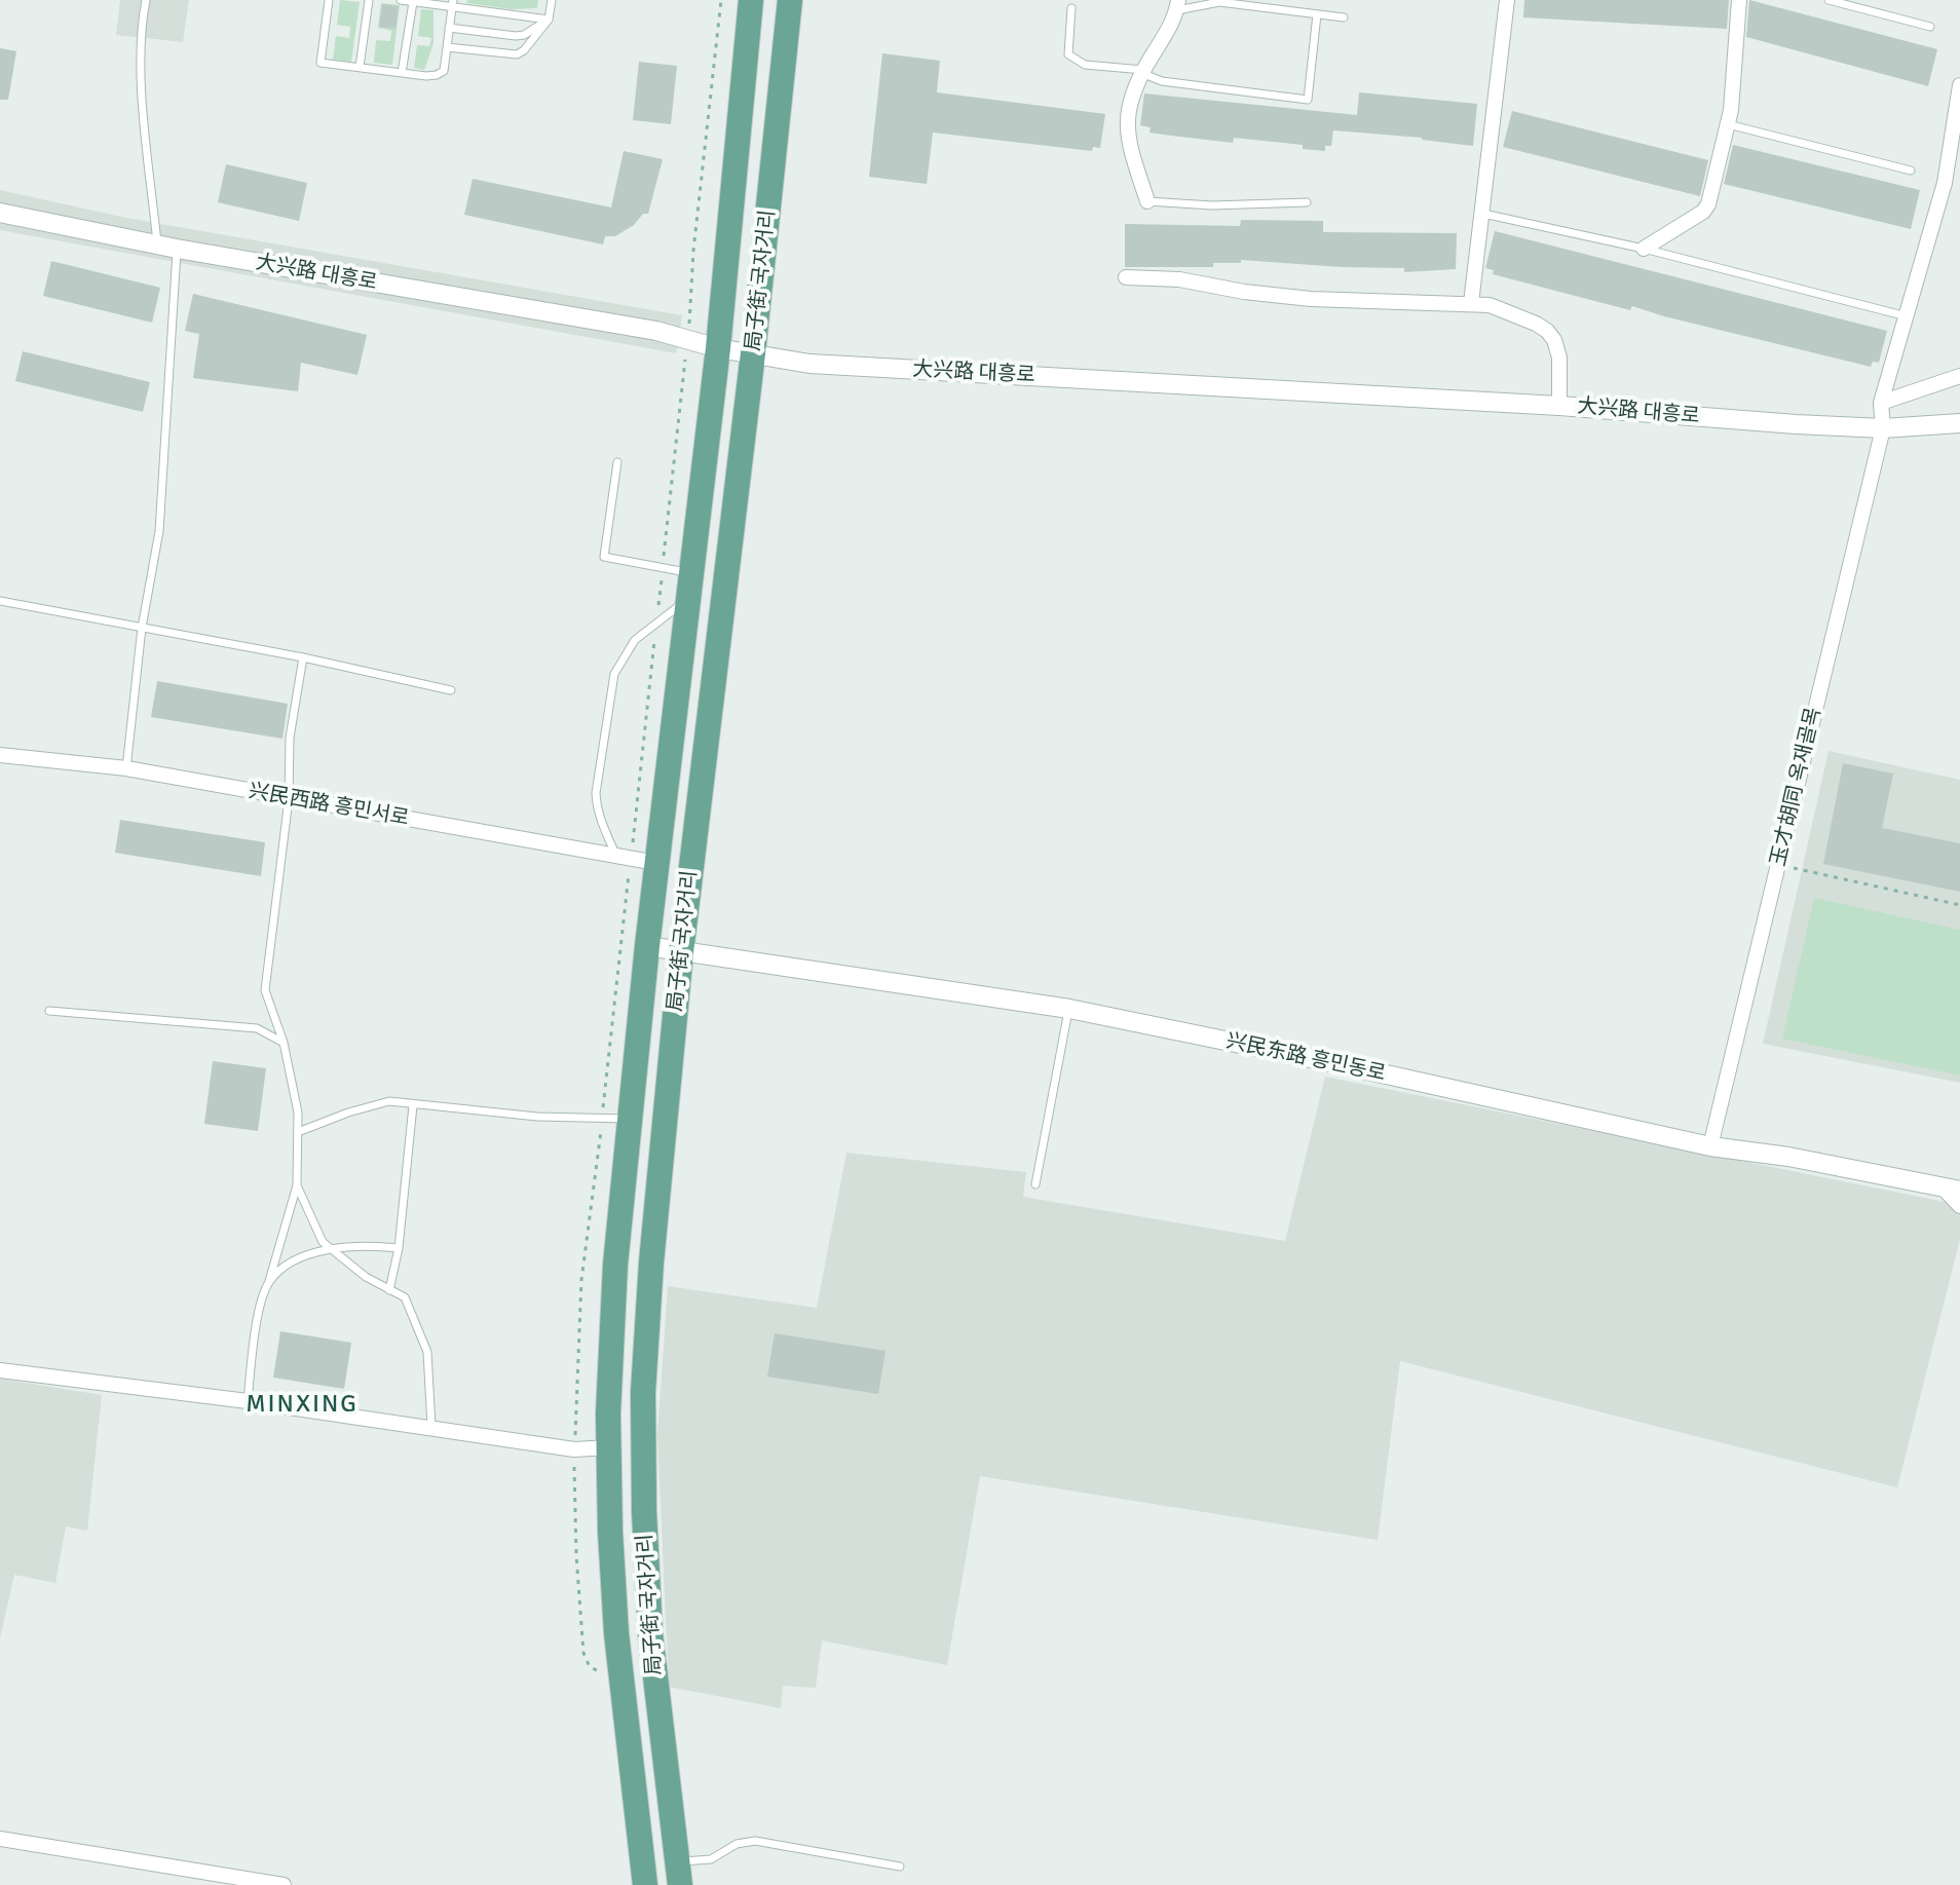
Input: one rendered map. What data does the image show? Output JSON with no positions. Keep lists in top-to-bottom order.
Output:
{
  "streets": {
    "main road": ["局子街 국자거리"],
    "street": [
      "大兴路 대흥로",
      "玉才胡同 옥재골목",
      "兴民西路 흥민서로",
      "兴民东路 흥민동로"
    ]
  },
  "crossings": [
    ["大兴路 대흥로", "局子街 국자거리"],
    ["大兴路 대흥로", "玉才胡同 옥재골목"],
    ["局子街 국자거리", "兴民西路 흥민서로"],
    ["局子街 국자거리", "兴民东路 흥민동로"],
    ["玉才胡同 옥재골목", "兴民东路 흥민동로"]
  ],
  "districts": ["MINXING"]
}
